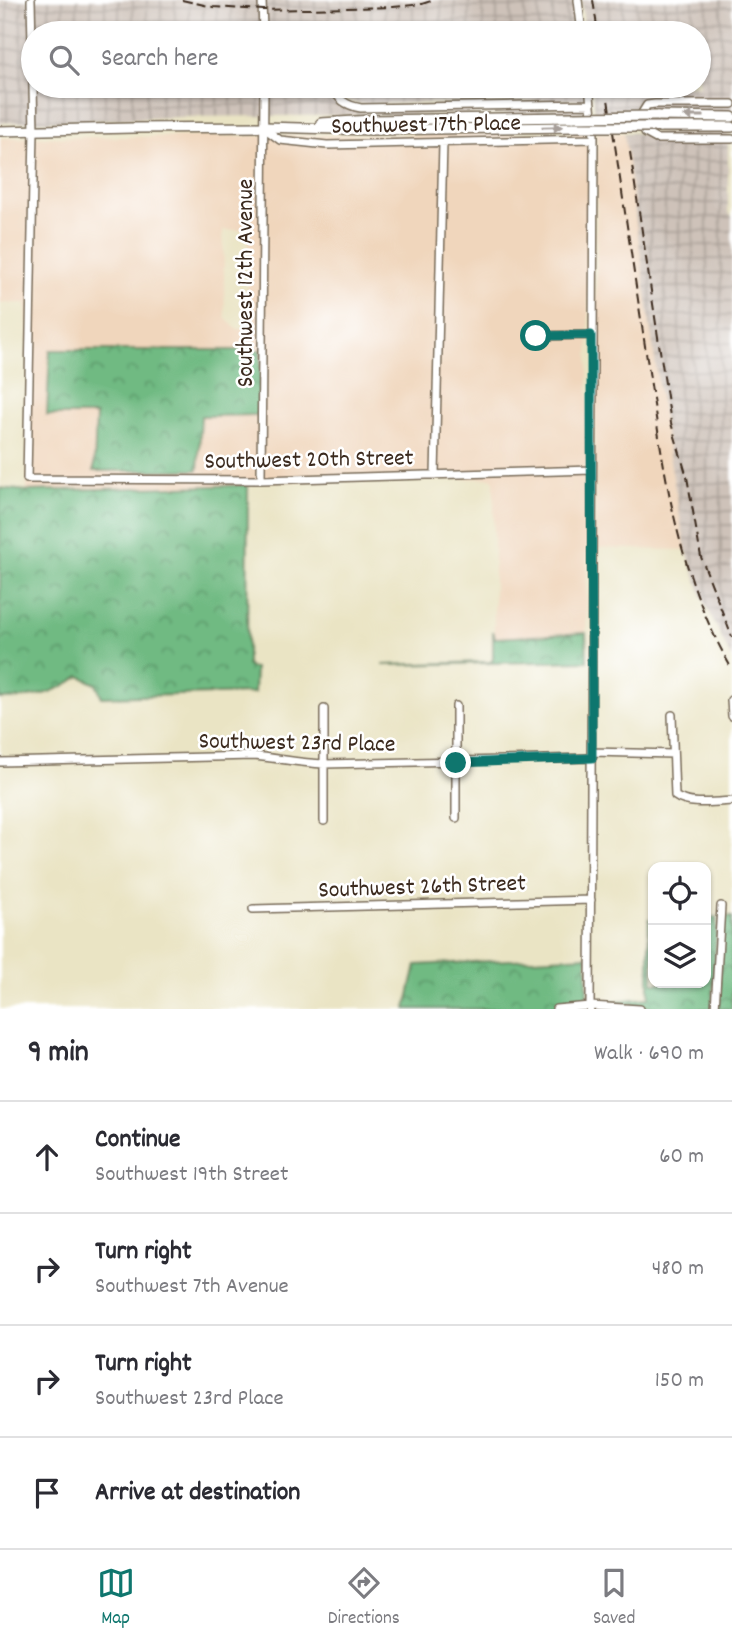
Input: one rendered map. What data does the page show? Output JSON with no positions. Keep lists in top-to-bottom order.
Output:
{
  "streets": {
    "street": [
      "Southwest 17th Place",
      "Southwest 12th Avenue",
      "Southwest 20th Street",
      "Southwest 23rd Place",
      "Southwest 26th Street"
    ]
  },
  "crossings": [
    ["Southwest 17th Place", "Southwest 12th Avenue"],
    ["Southwest 12th Avenue", "Southwest 20th Street"]
  ],
  "page": {
    "search": "Search here",
    "heading": ["9 min", "Walk · 690 m"],
    "list": [
      ["Continue", "Southwest 19th Street", "60 m"],
      ["Turn right", "Southwest 7th Avenue", "480 m"],
      ["Turn right", "Southwest 23rd Place", "150 m"],
      "Arrive at destination"
    ],
    "nav": ["Map", "Directions", "Saved"]
  }
}
